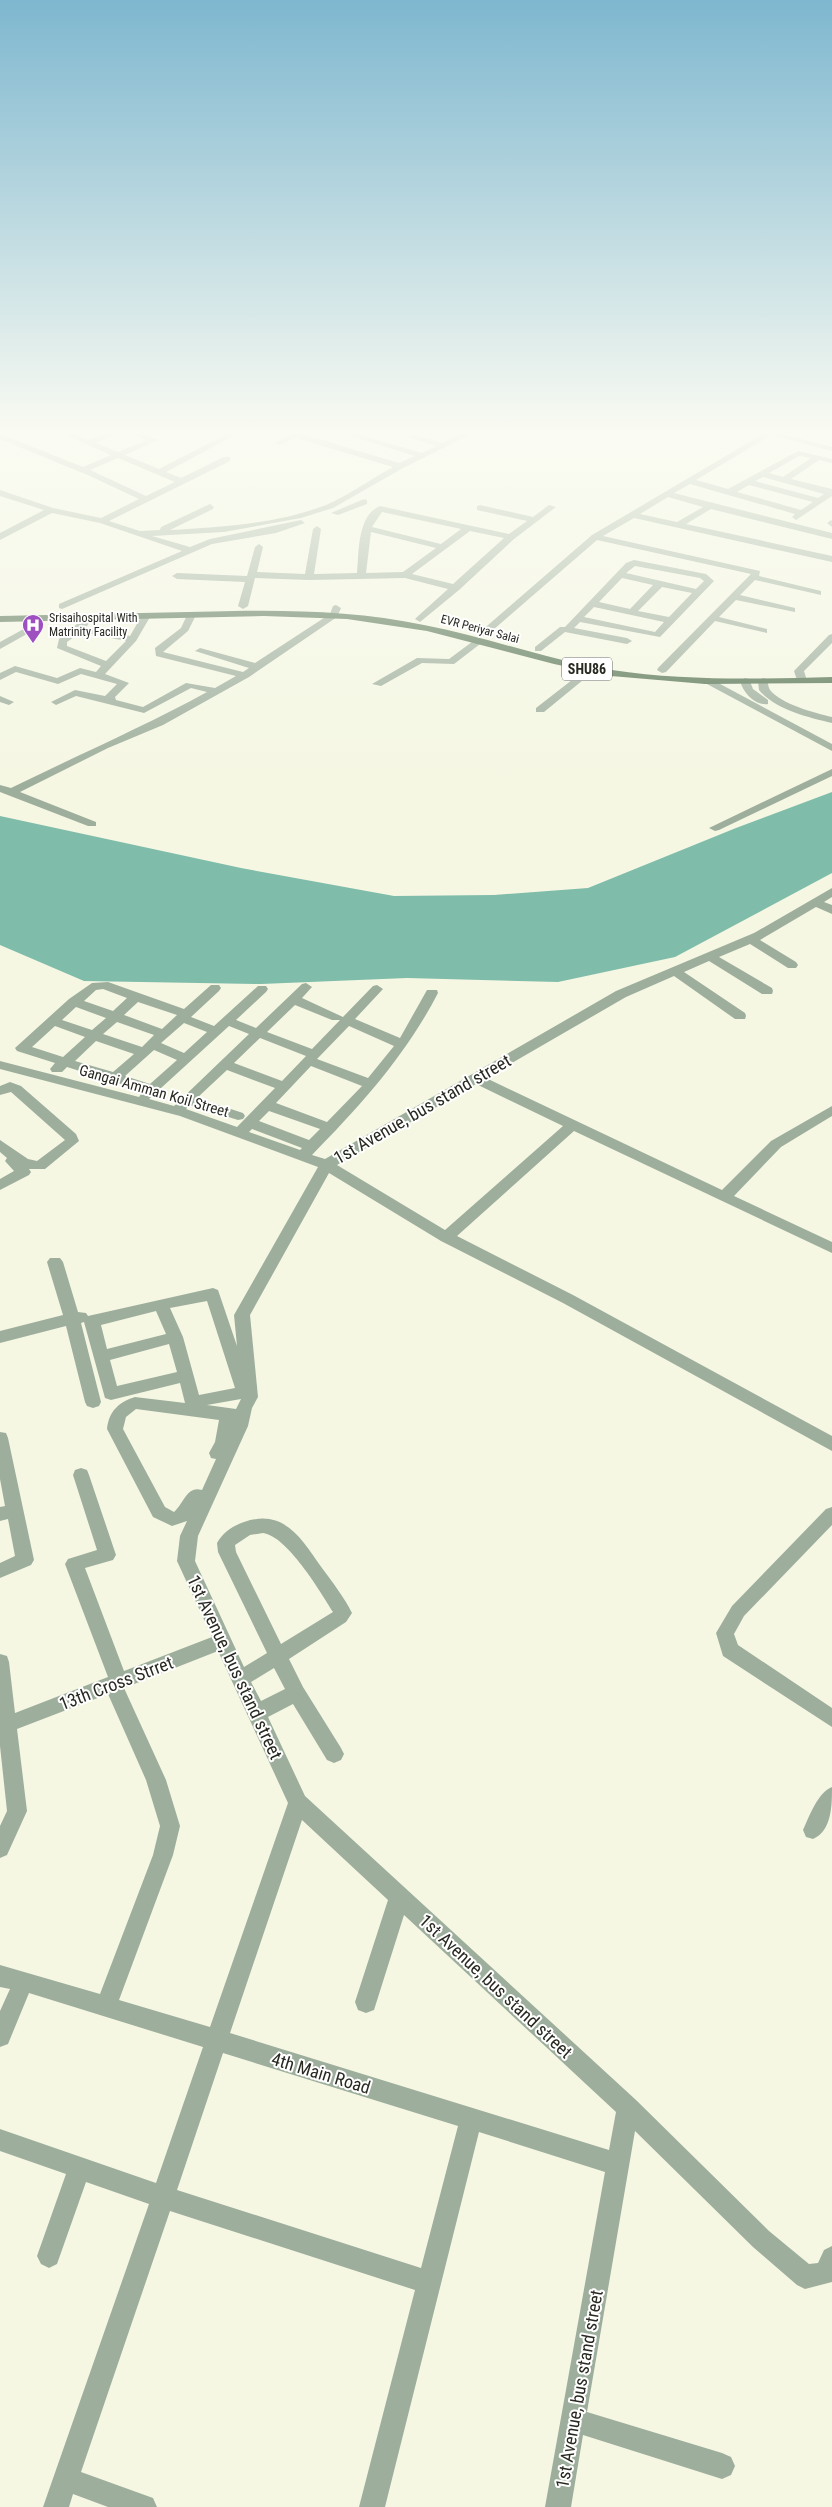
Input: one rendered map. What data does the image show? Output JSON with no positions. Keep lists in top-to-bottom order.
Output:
{
  "streets": {
    "main road": ["EVR Periyar Salai", "SHU86"],
    "street": [
      "Gangai Amman Koil Street",
      "1st Avenue, bus stand street",
      "13th Cross Strret",
      "4th Main Road"
    ]
  },
  "crossings": [
    ["1st Avenue, bus stand street", "13th Cross Strret"],
    ["1st Avenue, bus stand street", "4th Main Road"]
  ],
  "places": {
    "hospital": ["Srisaihospital With Matrinity Facility"]
  }
}
